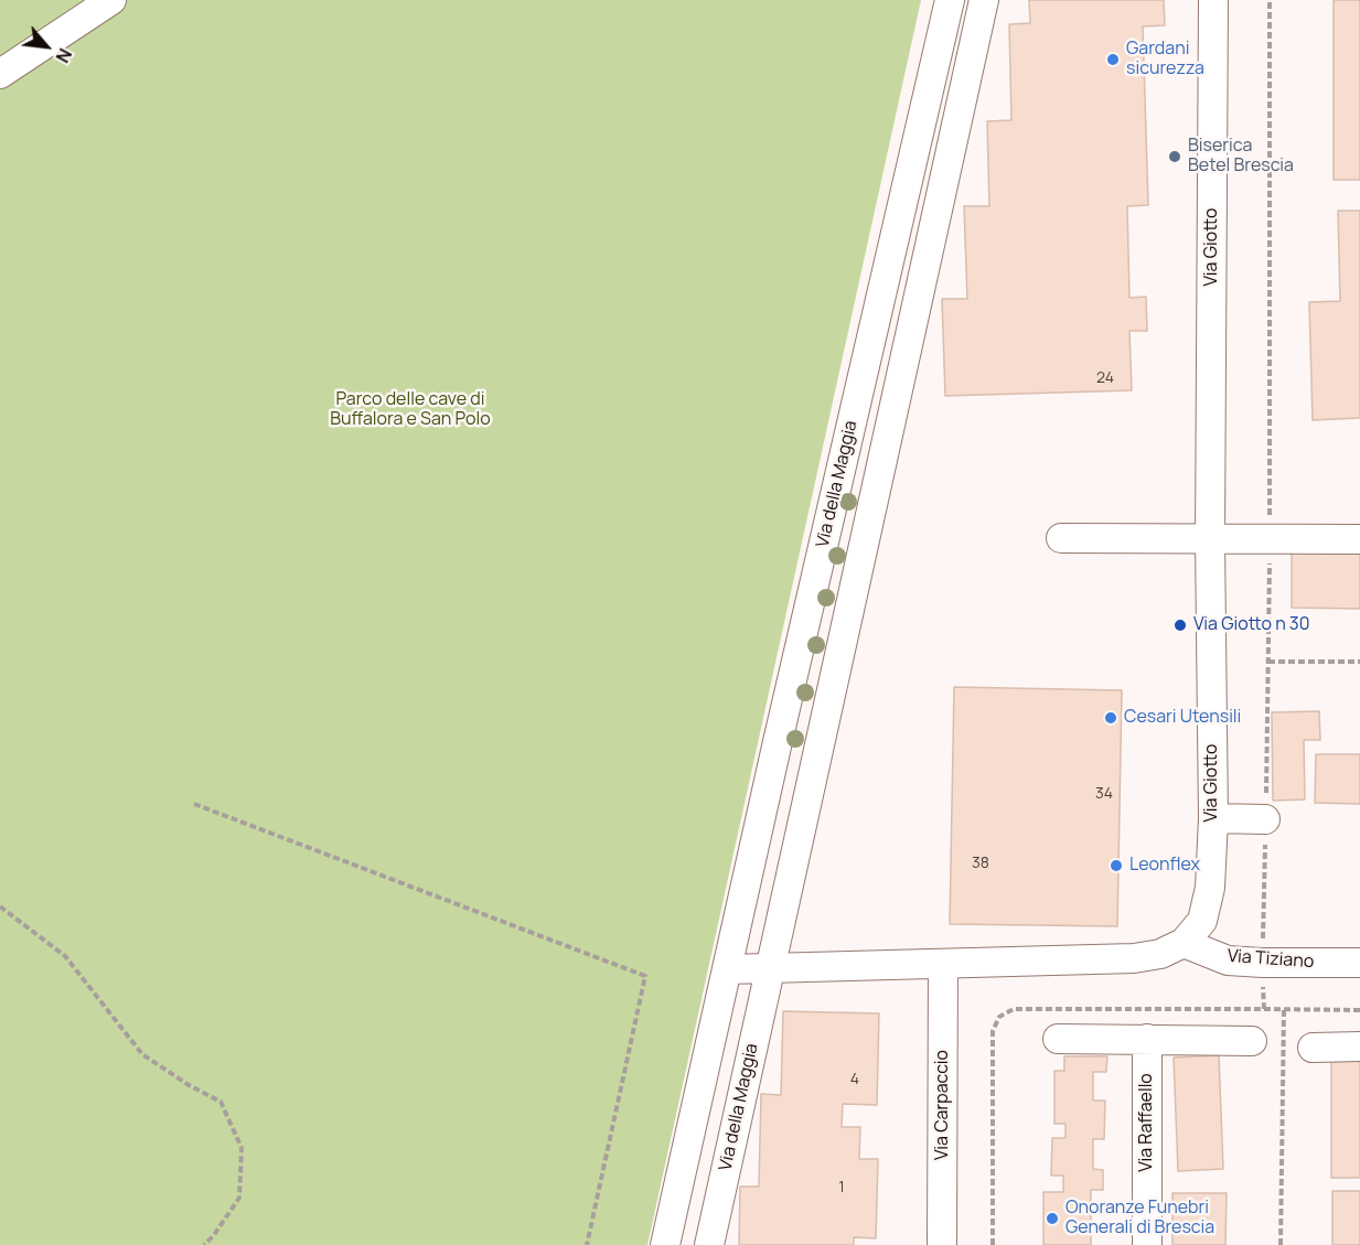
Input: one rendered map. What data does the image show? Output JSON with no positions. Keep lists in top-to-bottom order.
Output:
{
  "streets": {
    "street": [
      "Via Giotto",
      "Via della Maggia",
      "Via Tiziano",
      "Via Carpaccio",
      "Via Raffaello"
    ]
  },
  "crossings": [
    ["Via Giotto", "Via Tiziano"]
  ],
  "parks": ["Parco delle cave di Buffalora e San Polo"],
  "places": [
    "Gardani sicurezza",
    "Biserica Betel Brescia",
    "Via Giotto n 30",
    "Cesari Utensili",
    "Leonflex",
    "Onoranze Funebri Generali di Brescia"
  ],
  "house_numbers": [
    "24",
    "34",
    "38",
    "4",
    "1"
  ],
  "north": "bottom right"
}
